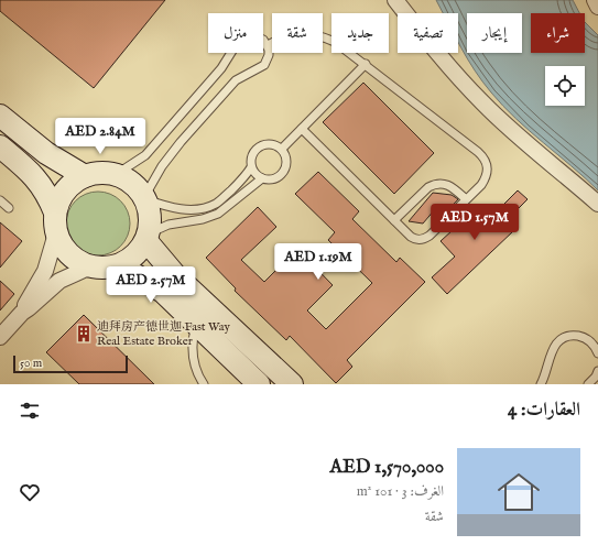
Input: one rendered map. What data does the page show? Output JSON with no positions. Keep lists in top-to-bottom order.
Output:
{
  "places": {
    "building": ["迪拜房产德世迦 Fast Way Real Estate Broker"]
  },
  "scale_bar": "50 m",
  "page": {
    "chip": [
      "شراء",
      "إيجار",
      "تصفية",
      "جديد",
      "شقة",
      "منزل"
    ],
    "price": [
      "AED 2.84M",
      "AED 1.57M",
      "AED 1.19M",
      "AED 2.57M"
    ],
    "scale": "50 m",
    "heading": "العقارات: 4",
    "list": [
      {
        "name": "AED 1,570,000",
        "note": "الغرف: 3 · 101 m² · شقة"
      }
    ]
  }
}
